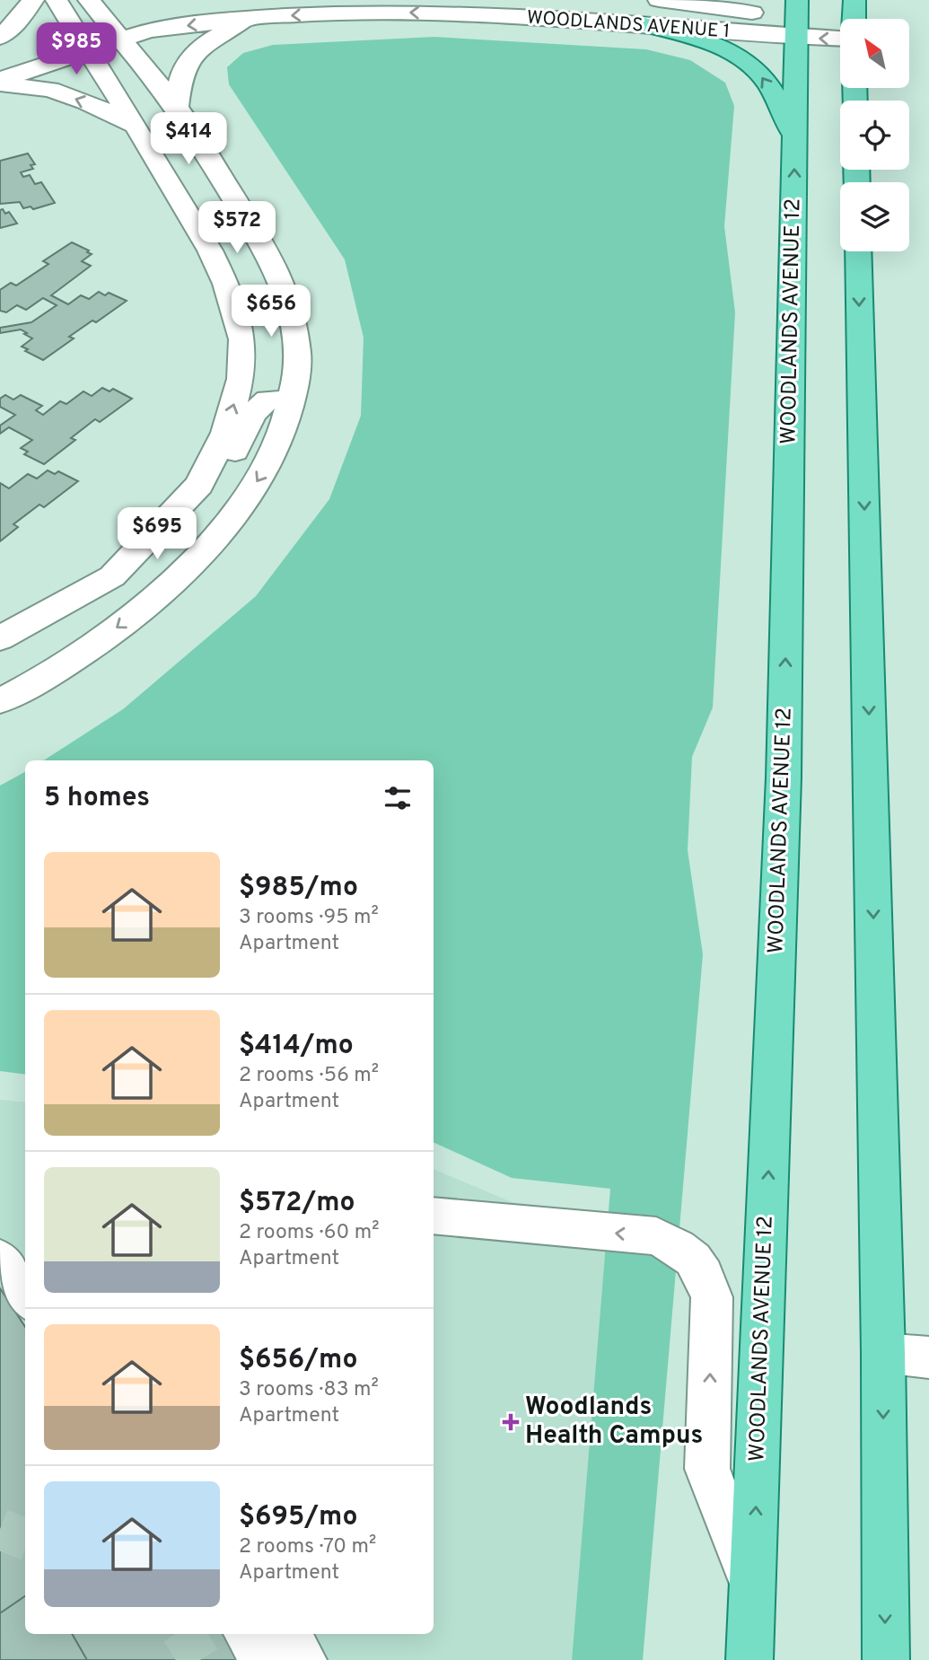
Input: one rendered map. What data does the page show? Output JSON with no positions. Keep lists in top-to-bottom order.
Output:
{
  "streets": {
    "main road": ["WOODLANDS AVENUE 12"],
    "street": ["WOODLANDS AVENUE 1"]
  },
  "crossings": [
    ["WOODLANDS AVENUE 1", "WOODLANDS AVENUE 12"]
  ],
  "one_way": ["WOODLANDS AVENUE 1"],
  "places": {
    "health": ["Woodlands Health Campus"]
  },
  "north": "top left",
  "page": {
    "price": [
      "$985",
      "$414",
      "$572",
      "$656",
      "$695"
    ],
    "heading": "5 homes",
    "list": [
      {
        "name": "$985/mo",
        "note": "3 rooms · 95 m² · Apartment"
      },
      {
        "name": "$414/mo",
        "note": "2 rooms · 56 m² · Apartment"
      },
      {
        "name": "$572/mo",
        "note": "2 rooms · 60 m² · Apartment"
      },
      {
        "name": "$656/mo",
        "note": "3 rooms · 83 m² · Apartment"
      },
      {
        "name": "$695/mo",
        "note": "2 rooms · 70 m² · Apartment"
      }
    ]
  }
}
